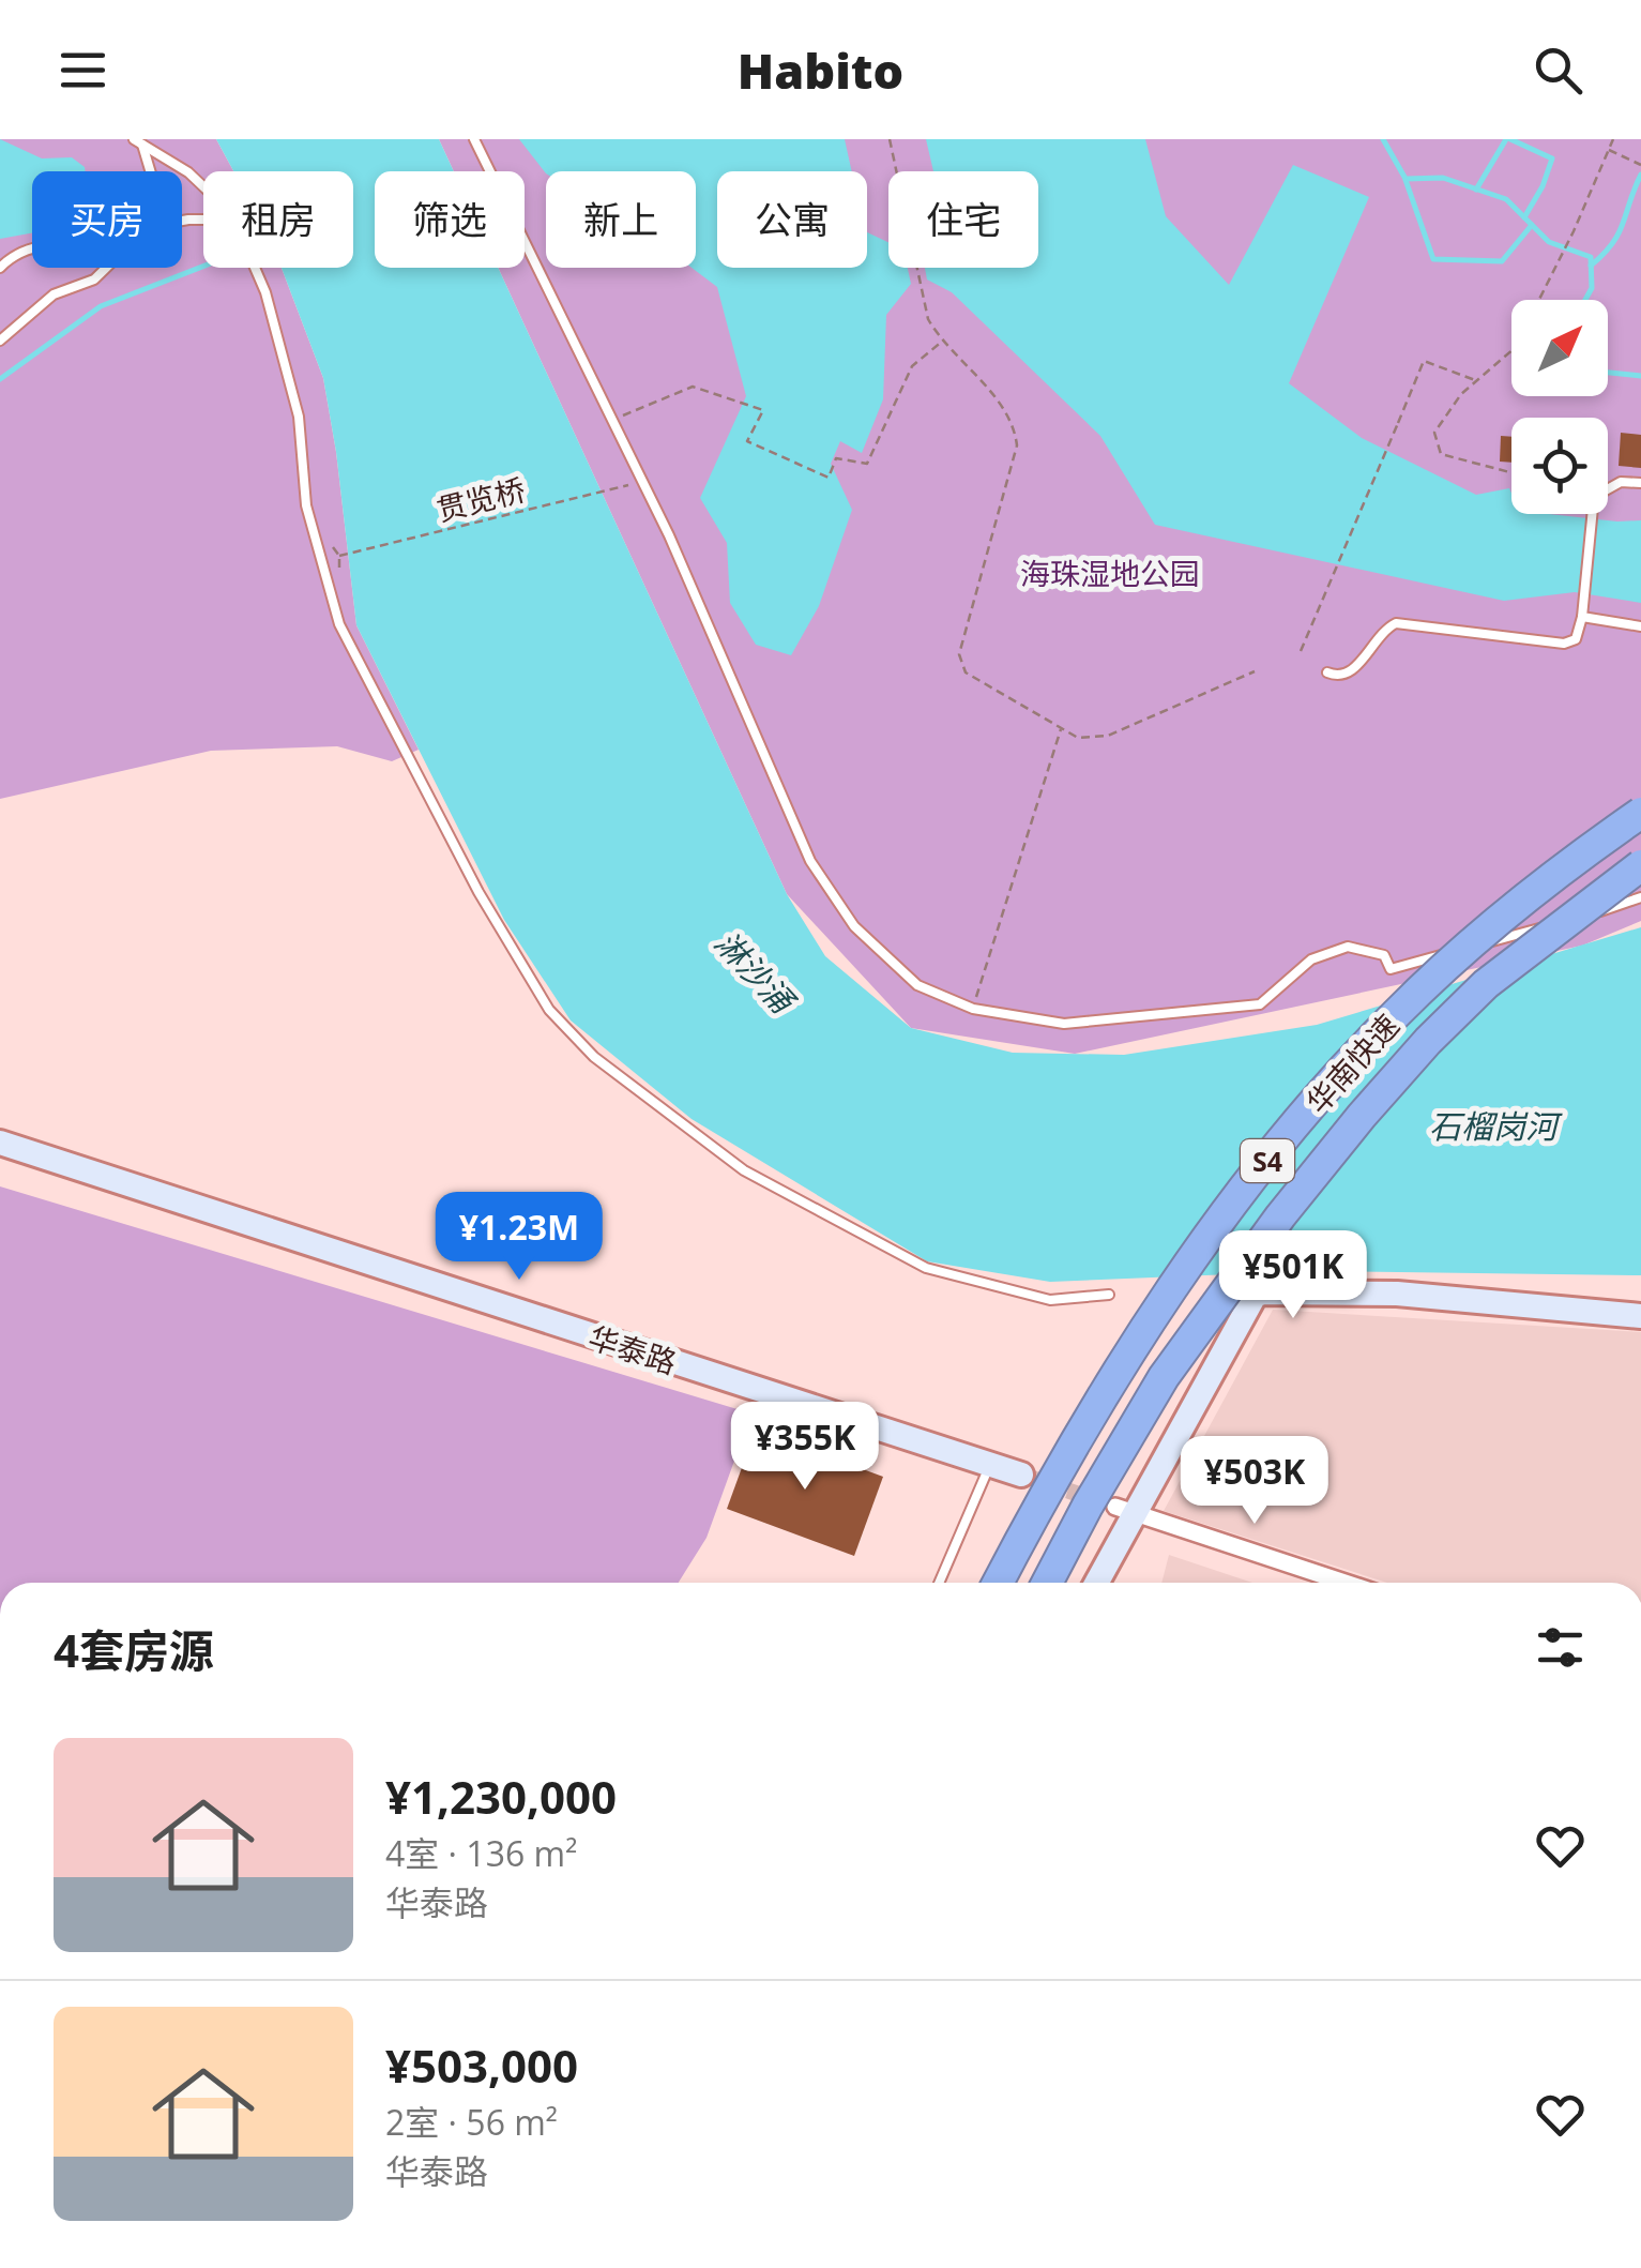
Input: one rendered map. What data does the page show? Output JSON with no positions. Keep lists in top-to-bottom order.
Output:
{
  "streets": {
    "highway": ["华南快速", "S4"],
    "street": ["华泰路"],
    "path": ["贯览桥"]
  },
  "water": ["淋沙涌", "石榴岗河"],
  "parks": ["海珠湿地公园"],
  "north": "top right",
  "page": {
    "header": "Habito",
    "chip": [
      "买房",
      "租房",
      "筛选",
      "新上",
      "公寓",
      "住宅"
    ],
    "price": [
      "¥1.23M",
      "¥501K",
      "¥355K",
      "¥503K"
    ],
    "heading": "4套房源",
    "list": [
      {
        "name": "¥1,230,000",
        "note": "4室 · 136 m² · 华泰路"
      },
      {
        "name": "¥503,000",
        "note": "2室 · 56 m² · 华泰路"
      }
    ]
  }
}
